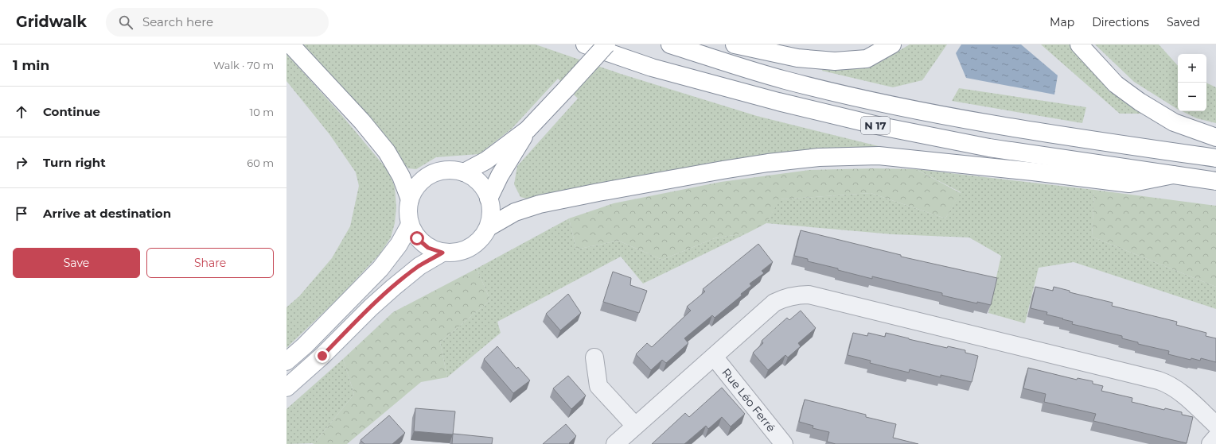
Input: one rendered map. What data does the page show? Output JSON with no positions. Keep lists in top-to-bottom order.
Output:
{
  "streets": {
    "main road": ["N 17"],
    "street": ["Rue Léo Ferré"]
  },
  "page": {
    "header": "Gridwalk",
    "search": "Search here",
    "nav": ["Map", "Directions", "Saved"],
    "heading": ["1 min", "Walk · 70 m"],
    "map_buttons": ["+", "−"],
    "list": [
      ["Continue", "10 m"],
      ["Turn right", "60 m"],
      "Arrive at destination"
    ],
    "buttons": ["Save", "Share"]
  }
}
